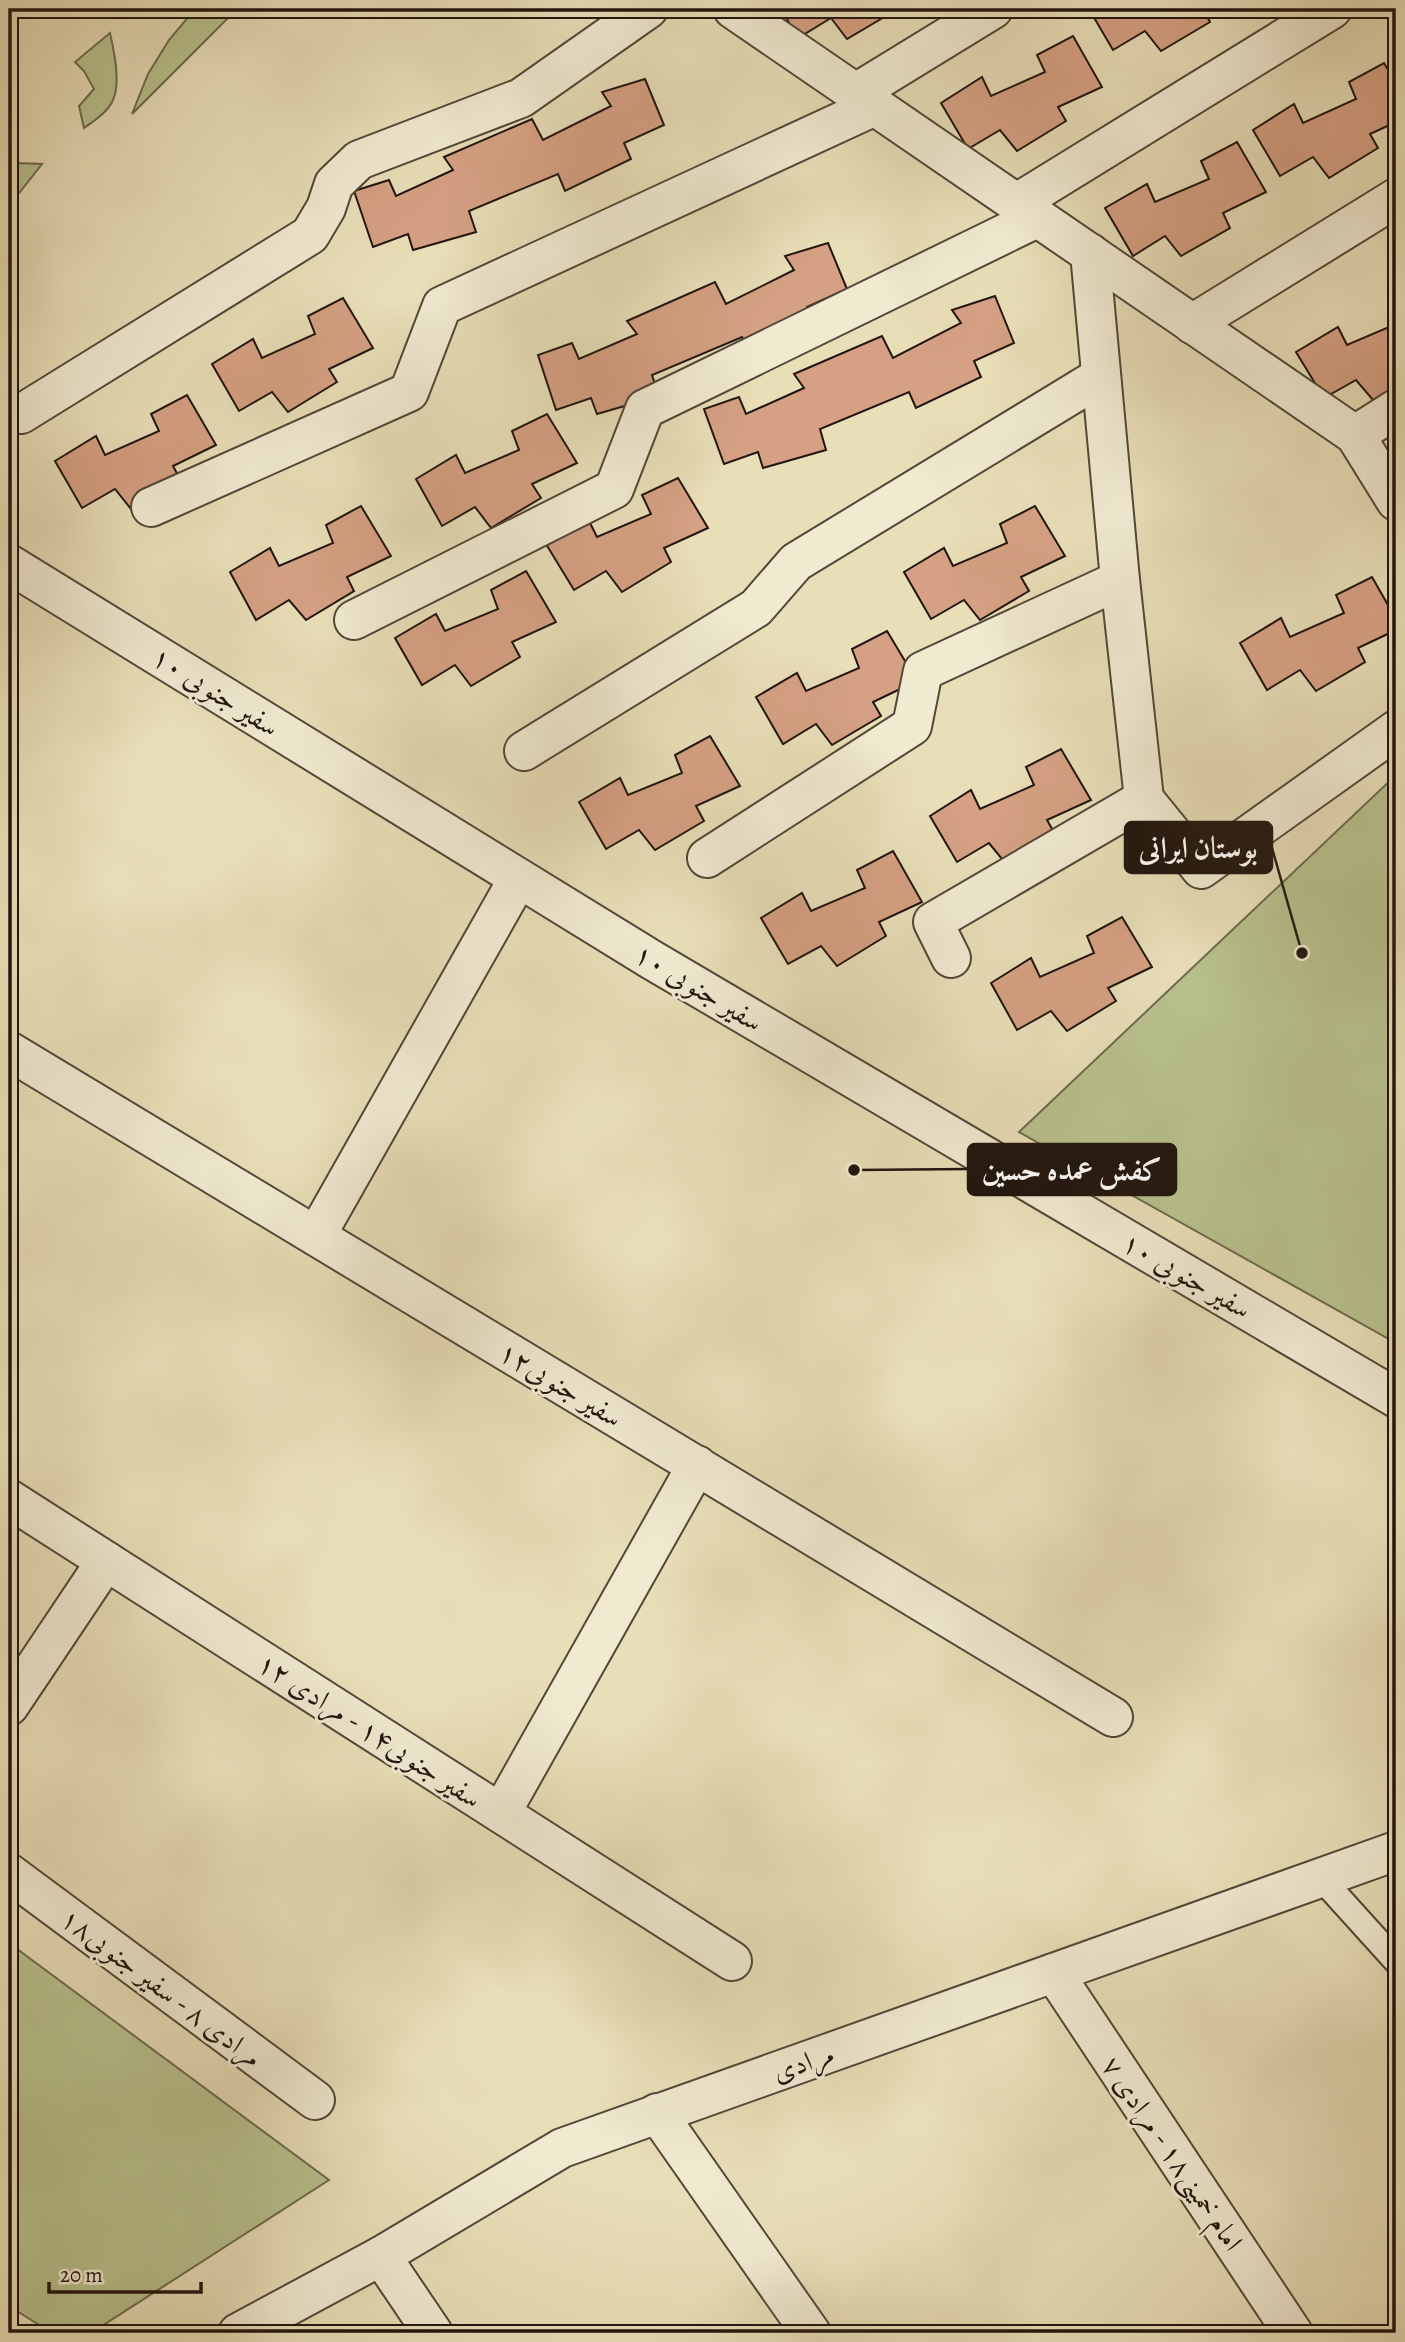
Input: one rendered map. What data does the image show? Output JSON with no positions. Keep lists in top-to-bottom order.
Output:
{
  "streets": {
    "street": [
      "سفیر جنوبی ۱۰",
      "سفیر جنوبی۱۲",
      "سفیر جنوبی۱۴ - مرادی ۱۲",
      "مرادی ۸ - سفیر جنوبی۱۸",
      "مرادی",
      "امام خمینی۱۸ - مرادی ۷"
    ]
  },
  "crossings": [
    ["مرادی", "امام خمینی۱۸ - مرادی ۷"]
  ],
  "places": ["بوستان ایرانی", "کفش عمده حسین"],
  "scale_bar": "20 m"
}
